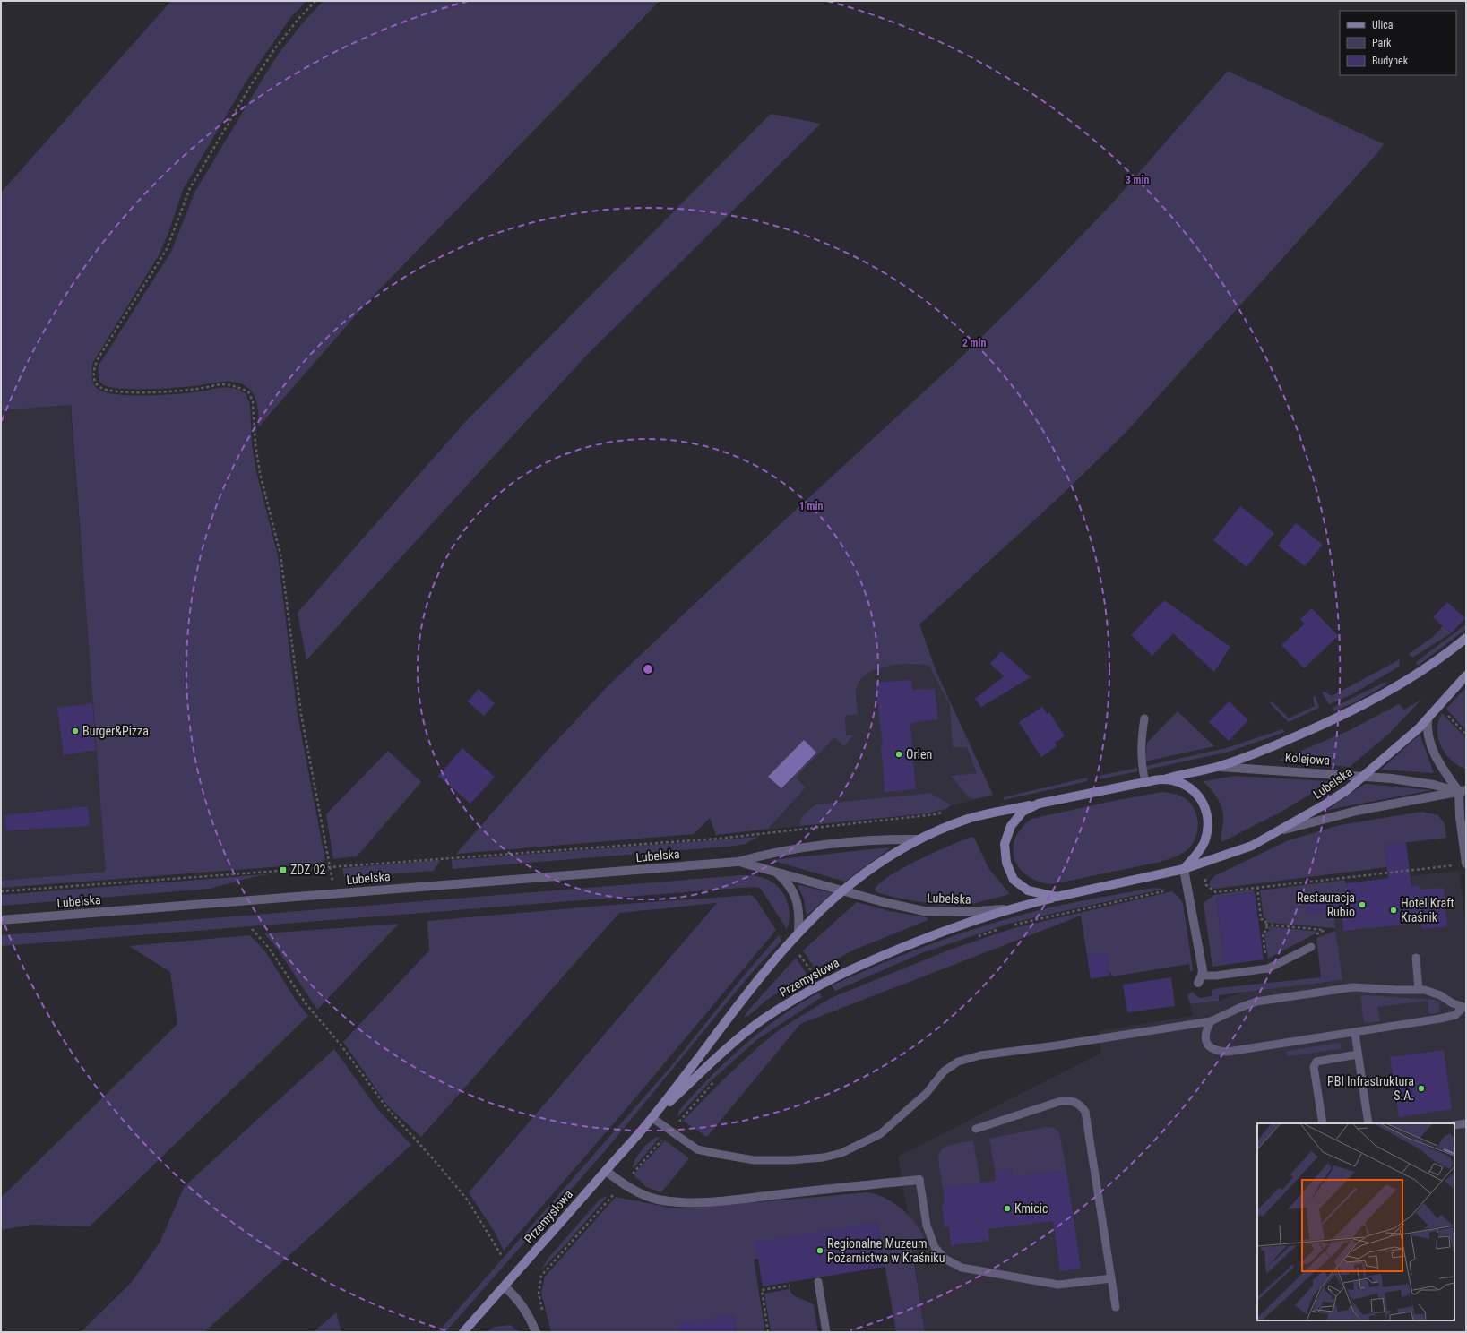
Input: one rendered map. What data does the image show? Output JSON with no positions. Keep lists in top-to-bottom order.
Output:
{
  "streets": {
    "main road": ["Lubelska", "Przemysłowa"],
    "street": ["Kolejowa"]
  },
  "crossings": [
    ["Kolejowa", "Lubelska"],
    ["Lubelska", "Przemysłowa"]
  ],
  "places": {
    "other": [
      "Burger&Pizza",
      "Orlen",
      "Restauracja Rubio",
      "Hotel Kraft Kraśnik",
      "PBI Infrastruktura S.A.",
      "Kmicic",
      "Regionalne Muzeum Pożarnictwa w Kraśniku"
    ],
    "transit": ["ZDZ 02"]
  },
  "legend": ["Ulica", "Park", "Budynek"],
  "rings": ["3 min", "2 min", "1 min"]
}
